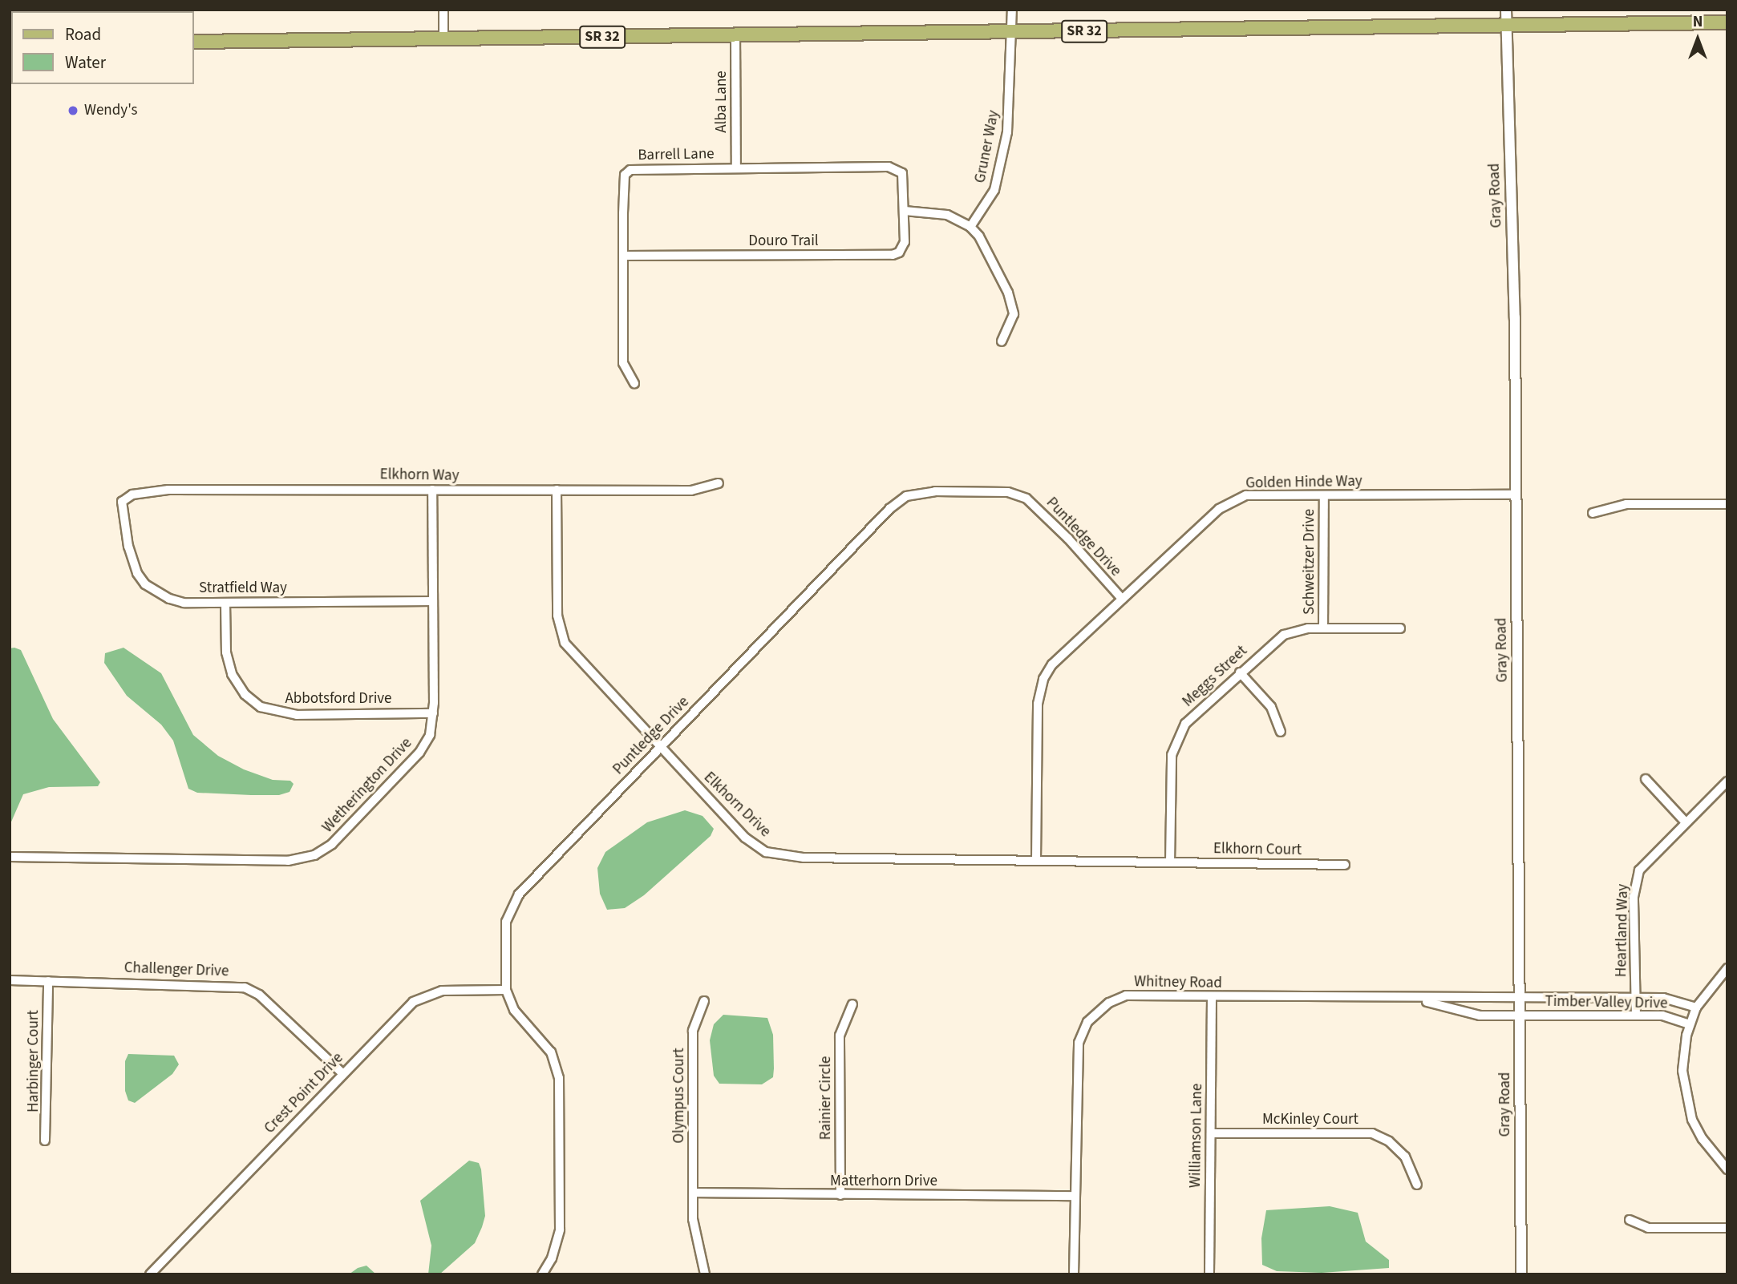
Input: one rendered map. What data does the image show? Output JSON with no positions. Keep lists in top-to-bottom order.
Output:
{
  "streets": {
    "main road": ["SR 32"],
    "street": [
      "Alba Lane",
      "Gruner Way",
      "Barrell Lane",
      "Gray Road",
      "Douro Trail",
      "Elkhorn Way",
      "Golden Hinde Way",
      "Puntledge Drive",
      "Schweitzer Drive",
      "Stratfield Way",
      "Meggs Street",
      "Abbotsford Drive",
      "Wetherington Drive",
      "Elkhorn Drive",
      "Elkhorn Court",
      "Heartland Way",
      "Challenger Drive",
      "Whitney Road",
      "Timber Valley Drive",
      "Harbinger Court",
      "Crest Point Drive",
      "Olympus Court",
      "Rainier Circle",
      "McKinley Court",
      "Williamson Lane",
      "Matterhorn Drive"
    ]
  },
  "crossings": [
    ["SR 32", "Alba Lane"],
    ["SR 32", "Gruner Way"],
    ["SR 32", "Gray Road"],
    ["Alba Lane", "Barrell Lane"],
    ["Barrell Lane", "Douro Trail"],
    ["Gray Road", "Golden Hinde Way"],
    ["Gray Road", "Whitney Road"],
    ["Gray Road", "Timber Valley Drive"],
    ["Elkhorn Way", "Stratfield Way"],
    ["Elkhorn Way", "Wetherington Drive"],
    ["Elkhorn Way", "Elkhorn Drive"],
    ["Golden Hinde Way", "Puntledge Drive"],
    ["Golden Hinde Way", "Schweitzer Drive"],
    ["Golden Hinde Way", "Elkhorn Drive"],
    ["Puntledge Drive", "Elkhorn Drive"],
    ["Puntledge Drive", "Crest Point Drive"],
    ["Schweitzer Drive", "Meggs Street"],
    ["Stratfield Way", "Abbotsford Drive"],
    ["Stratfield Way", "Wetherington Drive"],
    ["Meggs Street", "Elkhorn Drive"],
    ["Meggs Street", "Elkhorn Court"],
    ["Abbotsford Drive", "Wetherington Drive"],
    ["Elkhorn Drive", "Elkhorn Court"],
    ["Heartland Way", "Timber Valley Drive"],
    ["Challenger Drive", "Harbinger Court"],
    ["Challenger Drive", "Crest Point Drive"],
    ["Whitney Road", "Timber Valley Drive"],
    ["Whitney Road", "Williamson Lane"],
    ["Whitney Road", "Matterhorn Drive"],
    ["Olympus Court", "Matterhorn Drive"],
    ["Rainier Circle", "Matterhorn Drive"],
    ["McKinley Court", "Williamson Lane"]
  ],
  "places": ["Wendy's"],
  "legend": ["Road", "Water"],
  "north": "top"
}
